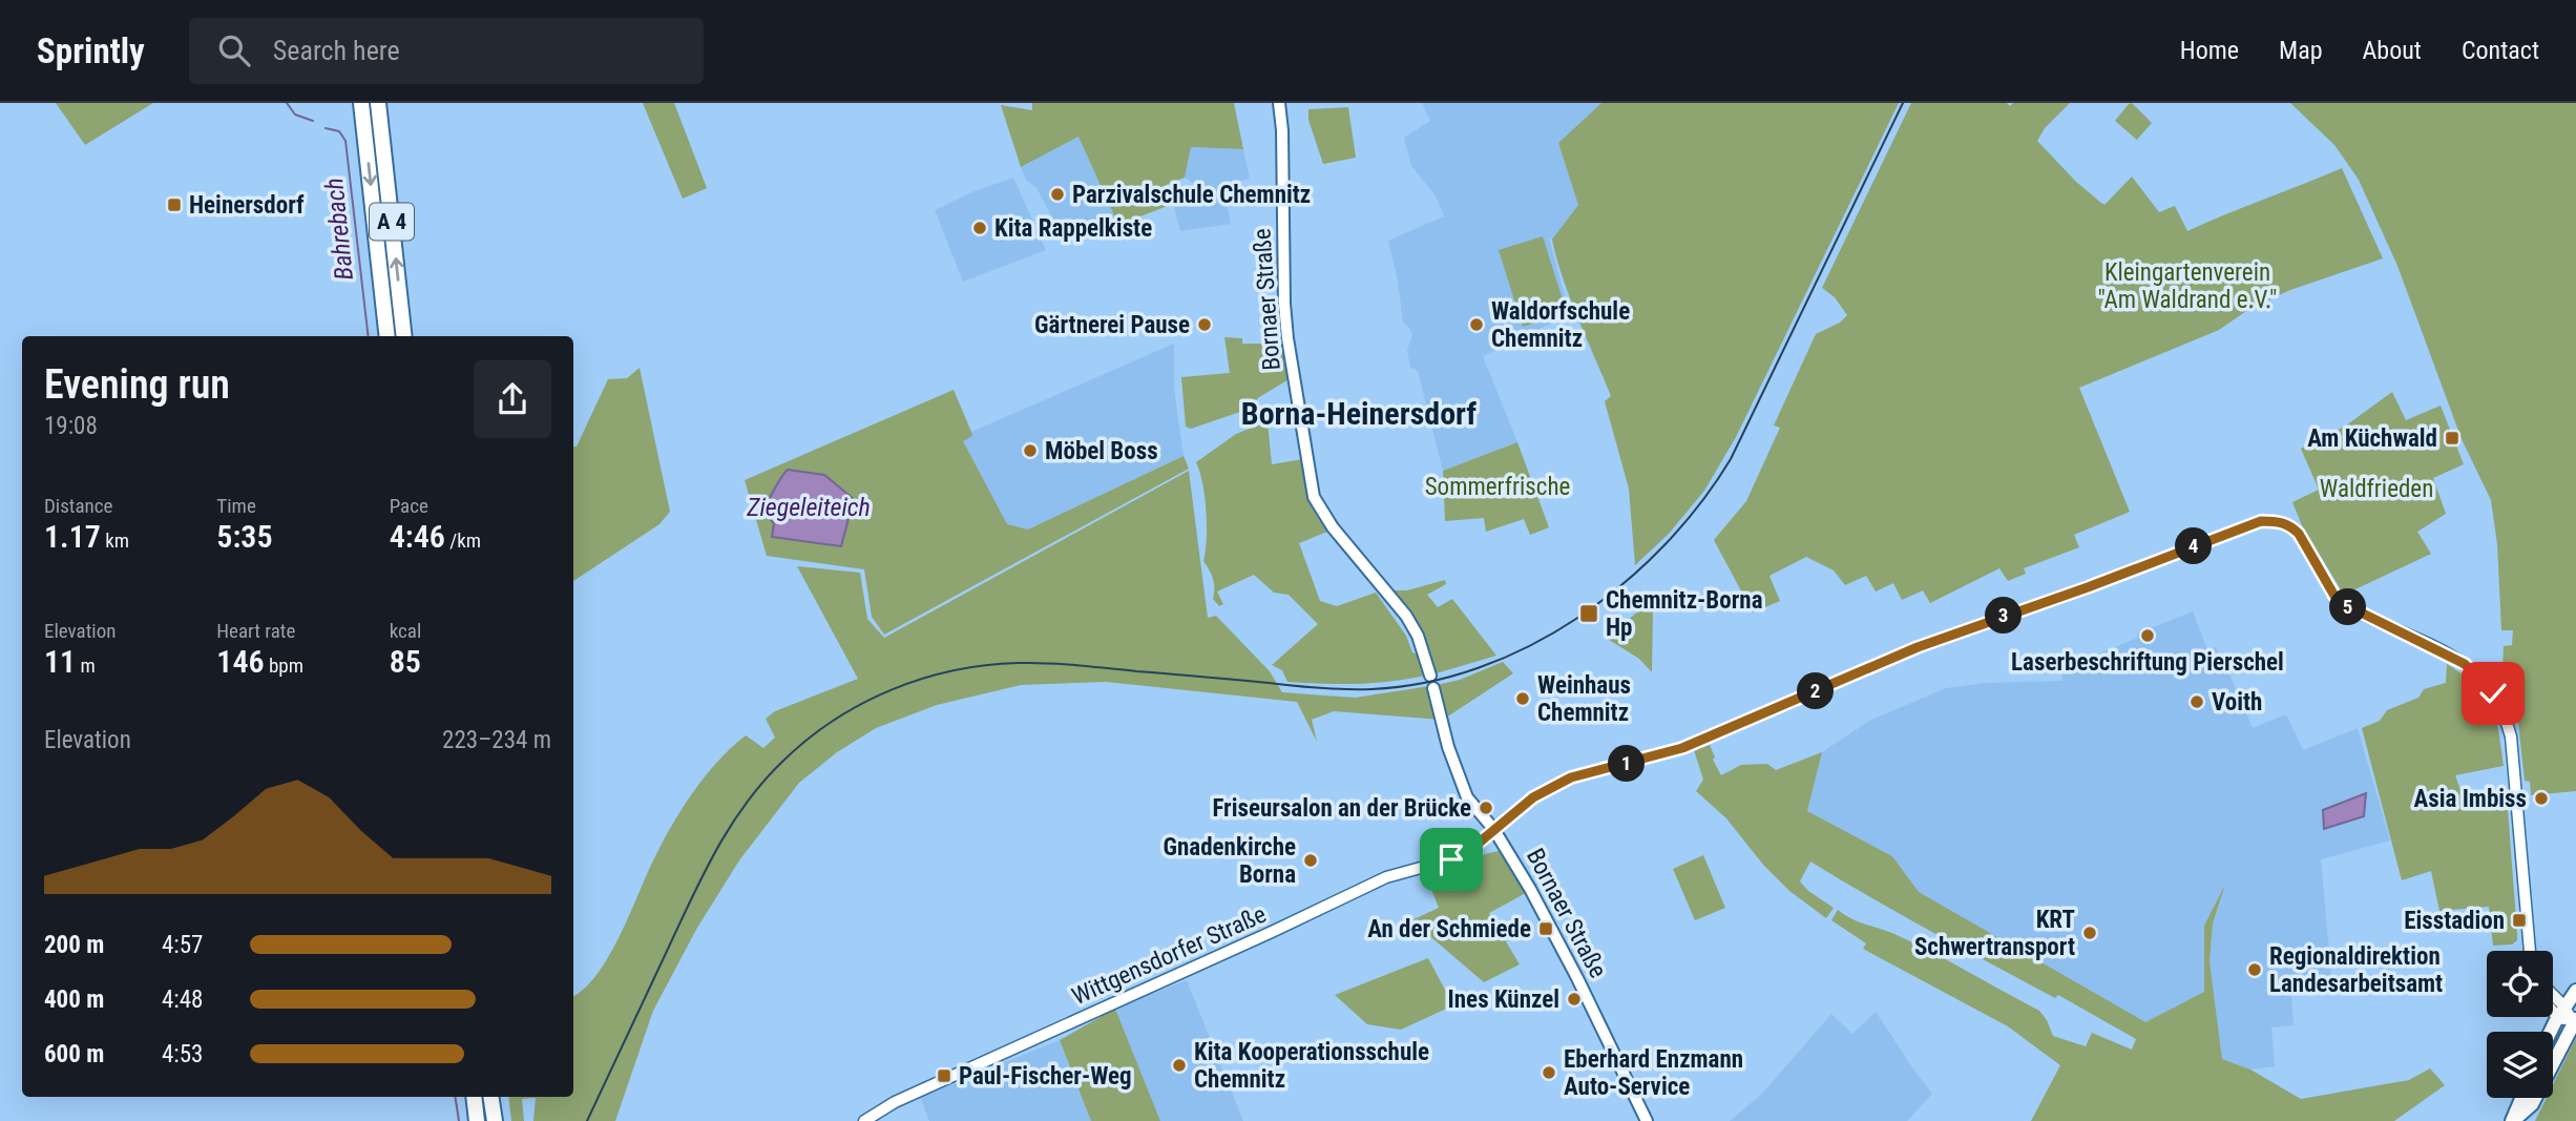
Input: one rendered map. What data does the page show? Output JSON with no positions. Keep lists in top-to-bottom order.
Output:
{
  "streets": {
    "highway": ["A 4"],
    "main road": ["Bornaer Straße"],
    "street": ["Wittgensdorfer Straße"]
  },
  "crossings": [
    ["Bornaer Straße", "Wittgensdorfer Straße"]
  ],
  "districts": ["Borna-Heinersdorf"],
  "water": ["Bahrebach", "Ziegeleiteich"],
  "parks": ["Kleingartenverein \"Am Waldrand e.V.\"", "Sommerfrische", "Waldfrieden"],
  "places": {
    "other": [
      "Parzivalschule Chemnitz",
      "Kita Rappelkiste",
      "Gärtnerei Pause",
      "Waldorfschule Chemnitz",
      "Möbel Boss",
      "Laserbeschriftung Pierschel",
      "Weinhaus Chemnitz",
      "Voith",
      "Asia Imbiss",
      "Friseursalon an der Brücke",
      "Gnadenkirche Borna",
      "KRT Schwertransport",
      "Regionaldirektion Landesarbeitsamt",
      "Ines Künzel",
      "Kita Kooperationsschule Chemnitz",
      "Eberhard Enzmann Auto-Service"
    ],
    "transit": [
      "Heinersdorf",
      "Am Küchwald",
      "Chemnitz-Borna Hp",
      "Eisstadion",
      "An der Schmiede",
      "Paul-Fischer-Weg"
    ]
  },
  "page": {
    "header": "Sprintly",
    "search": "Search here",
    "nav": [
      "Home",
      "Map",
      "About",
      "Contact"
    ],
    "heading": ["Evening run", "19:08"],
    "stats": [
      ["Distance", "1.17 km"],
      ["Time", "5:35"],
      ["Pace", "4:46 /km"],
      ["Elevation", "11 m"],
      ["Heart rate", "146 bpm"],
      ["kcal", "85"]
    ],
    "pins": [
      "4",
      "5",
      "3",
      "2",
      "1"
    ],
    "chart": ["Elevation", "223–234 m"],
    "list": [
      {
        "name": "200 m",
        "note": "4:57"
      },
      {
        "name": "400 m",
        "note": "4:48"
      },
      {
        "name": "600 m",
        "note": "4:53"
      }
    ]
  }
}
